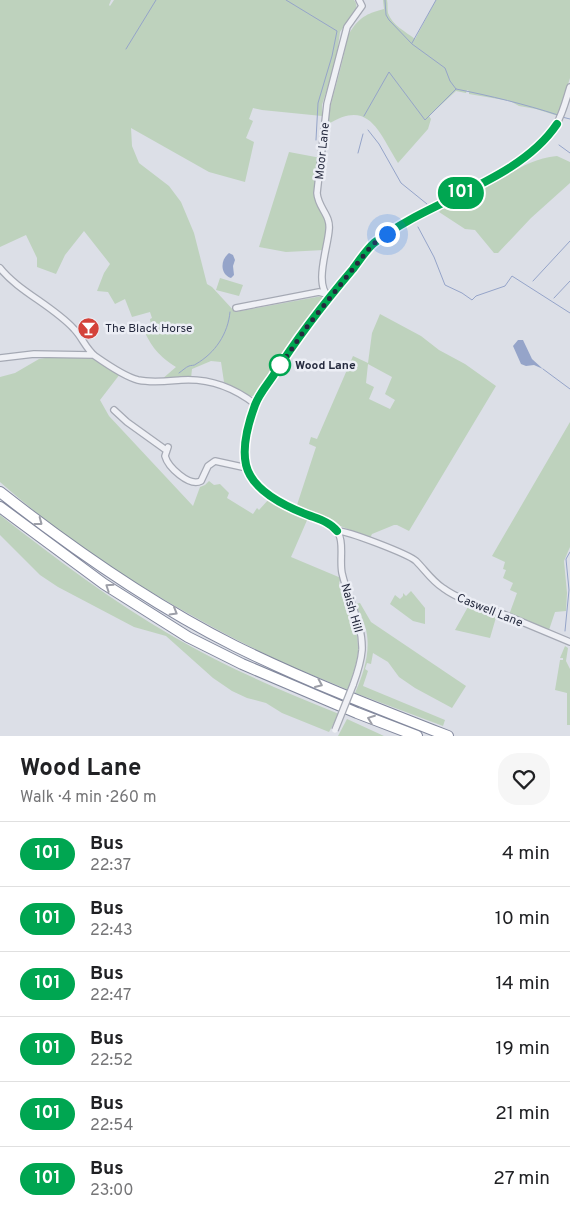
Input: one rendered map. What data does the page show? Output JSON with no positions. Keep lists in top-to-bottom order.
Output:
{
  "streets": {
    "street": ["Moor Lane", "Naish Hill", "Caswell Lane"]
  },
  "crossings": [
    ["Naish Hill", "Caswell Lane"]
  ],
  "places": {
    "bar": ["The Black Horse"],
    "other": ["Wood Lane"]
  },
  "lines": ["bus line 101"],
  "page": {
    "on_map": "101",
    "heading": ["Wood Lane", "Walk · 4 min · 260 m"],
    "list": [
      {
        "mark": "101",
        "name": "Bus",
        "note": "22:37",
        "value": "4 min"
      },
      {
        "mark": "101",
        "name": "Bus",
        "note": "22:43",
        "value": "10 min"
      },
      {
        "mark": "101",
        "name": "Bus",
        "note": "22:47",
        "value": "14 min"
      },
      {
        "mark": "101",
        "name": "Bus",
        "note": "22:52",
        "value": "19 min"
      },
      {
        "mark": "101",
        "name": "Bus",
        "note": "22:54",
        "value": "21 min"
      },
      {
        "mark": "101",
        "name": "Bus",
        "note": "23:00",
        "value": "27 min"
      }
    ]
  }
}
